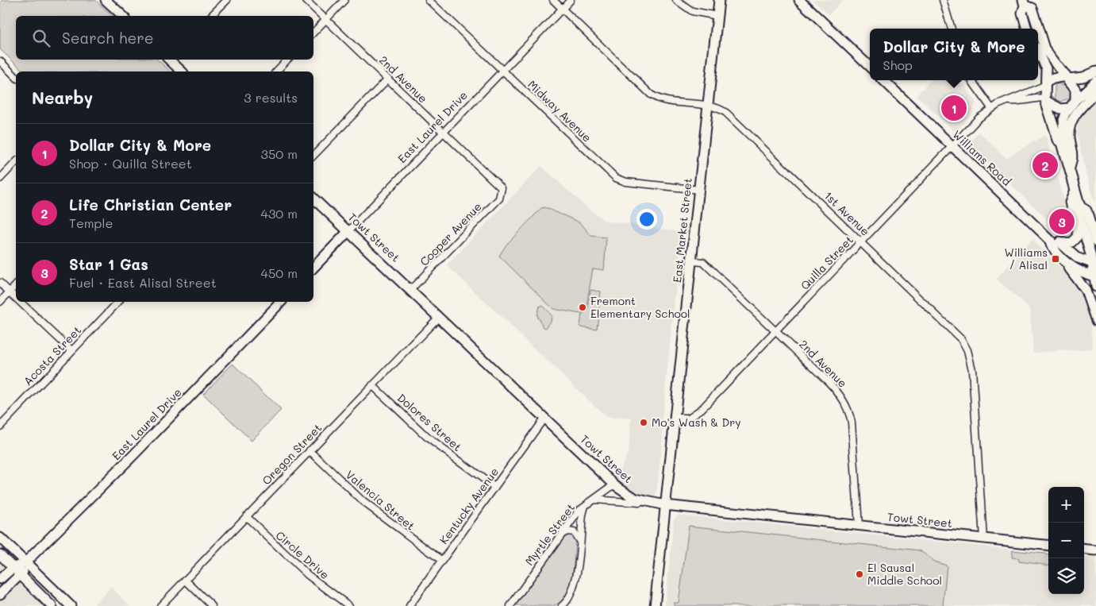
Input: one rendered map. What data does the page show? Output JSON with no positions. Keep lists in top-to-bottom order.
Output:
{
  "streets": {
    "main road": [
      "East Laurel Drive",
      "Williams Road",
      "East Market Street",
      "Towt Street"
    ],
    "street": [
      "2nd Avenue",
      "Midway Avenue",
      "1st Avenue",
      "Cooper Avenue",
      "Quilla Street",
      "Acosta Street",
      "Dolores Street",
      "Oregon Street",
      "Valencia Street",
      "Kentucky Avenue",
      "Myrtle Street",
      "Circle Drive"
    ]
  },
  "crossings": [
    ["2nd Avenue", "East Laurel Drive"],
    ["2nd Avenue", "East Market Street"],
    ["2nd Avenue", "Cooper Avenue"],
    ["2nd Avenue", "Towt Street"],
    ["2nd Avenue", "Quilla Street"],
    ["Midway Avenue", "East Laurel Drive"],
    ["Midway Avenue", "East Market Street"],
    ["East Laurel Drive", "1st Avenue"],
    ["East Laurel Drive", "Towt Street"],
    ["Williams Road", "Quilla Street"],
    ["1st Avenue", "East Market Street"],
    ["1st Avenue", "Towt Street"],
    ["1st Avenue", "Quilla Street"],
    ["East Market Street", "Towt Street"],
    ["East Market Street", "Quilla Street"],
    ["Cooper Avenue", "Towt Street"],
    ["Towt Street", "Oregon Street"],
    ["Towt Street", "Kentucky Avenue"],
    ["Towt Street", "Myrtle Street"],
    ["Dolores Street", "Oregon Street"],
    ["Dolores Street", "Kentucky Avenue"],
    ["Oregon Street", "Valencia Street"],
    ["Oregon Street", "Circle Drive"],
    ["Valencia Street", "Kentucky Avenue"]
  ],
  "places": {
    "transit": ["Williams / Alisal"],
    "other": ["Fremont Elementary School", "Mo's Wash & Dry", "El Sausal Middle School"]
  },
  "page": {
    "search": "Search here",
    "popup": ["Dollar City & More", "Shop"],
    "heading": ["Nearby", "3 results"],
    "pins": ["1", "2", "3"],
    "list": [
      {
        "mark": "1",
        "name": "Dollar City & More",
        "note": "Shop · Quilla Street",
        "value": "350 m"
      },
      {
        "mark": "2",
        "name": "Life Christian Center",
        "note": "Temple",
        "value": "430 m"
      },
      {
        "mark": "3",
        "name": "Star 1 Gas",
        "note": "Fuel · East Alisal Street",
        "value": "450 m"
      }
    ],
    "map_buttons": ["+", "−"]
  }
}
